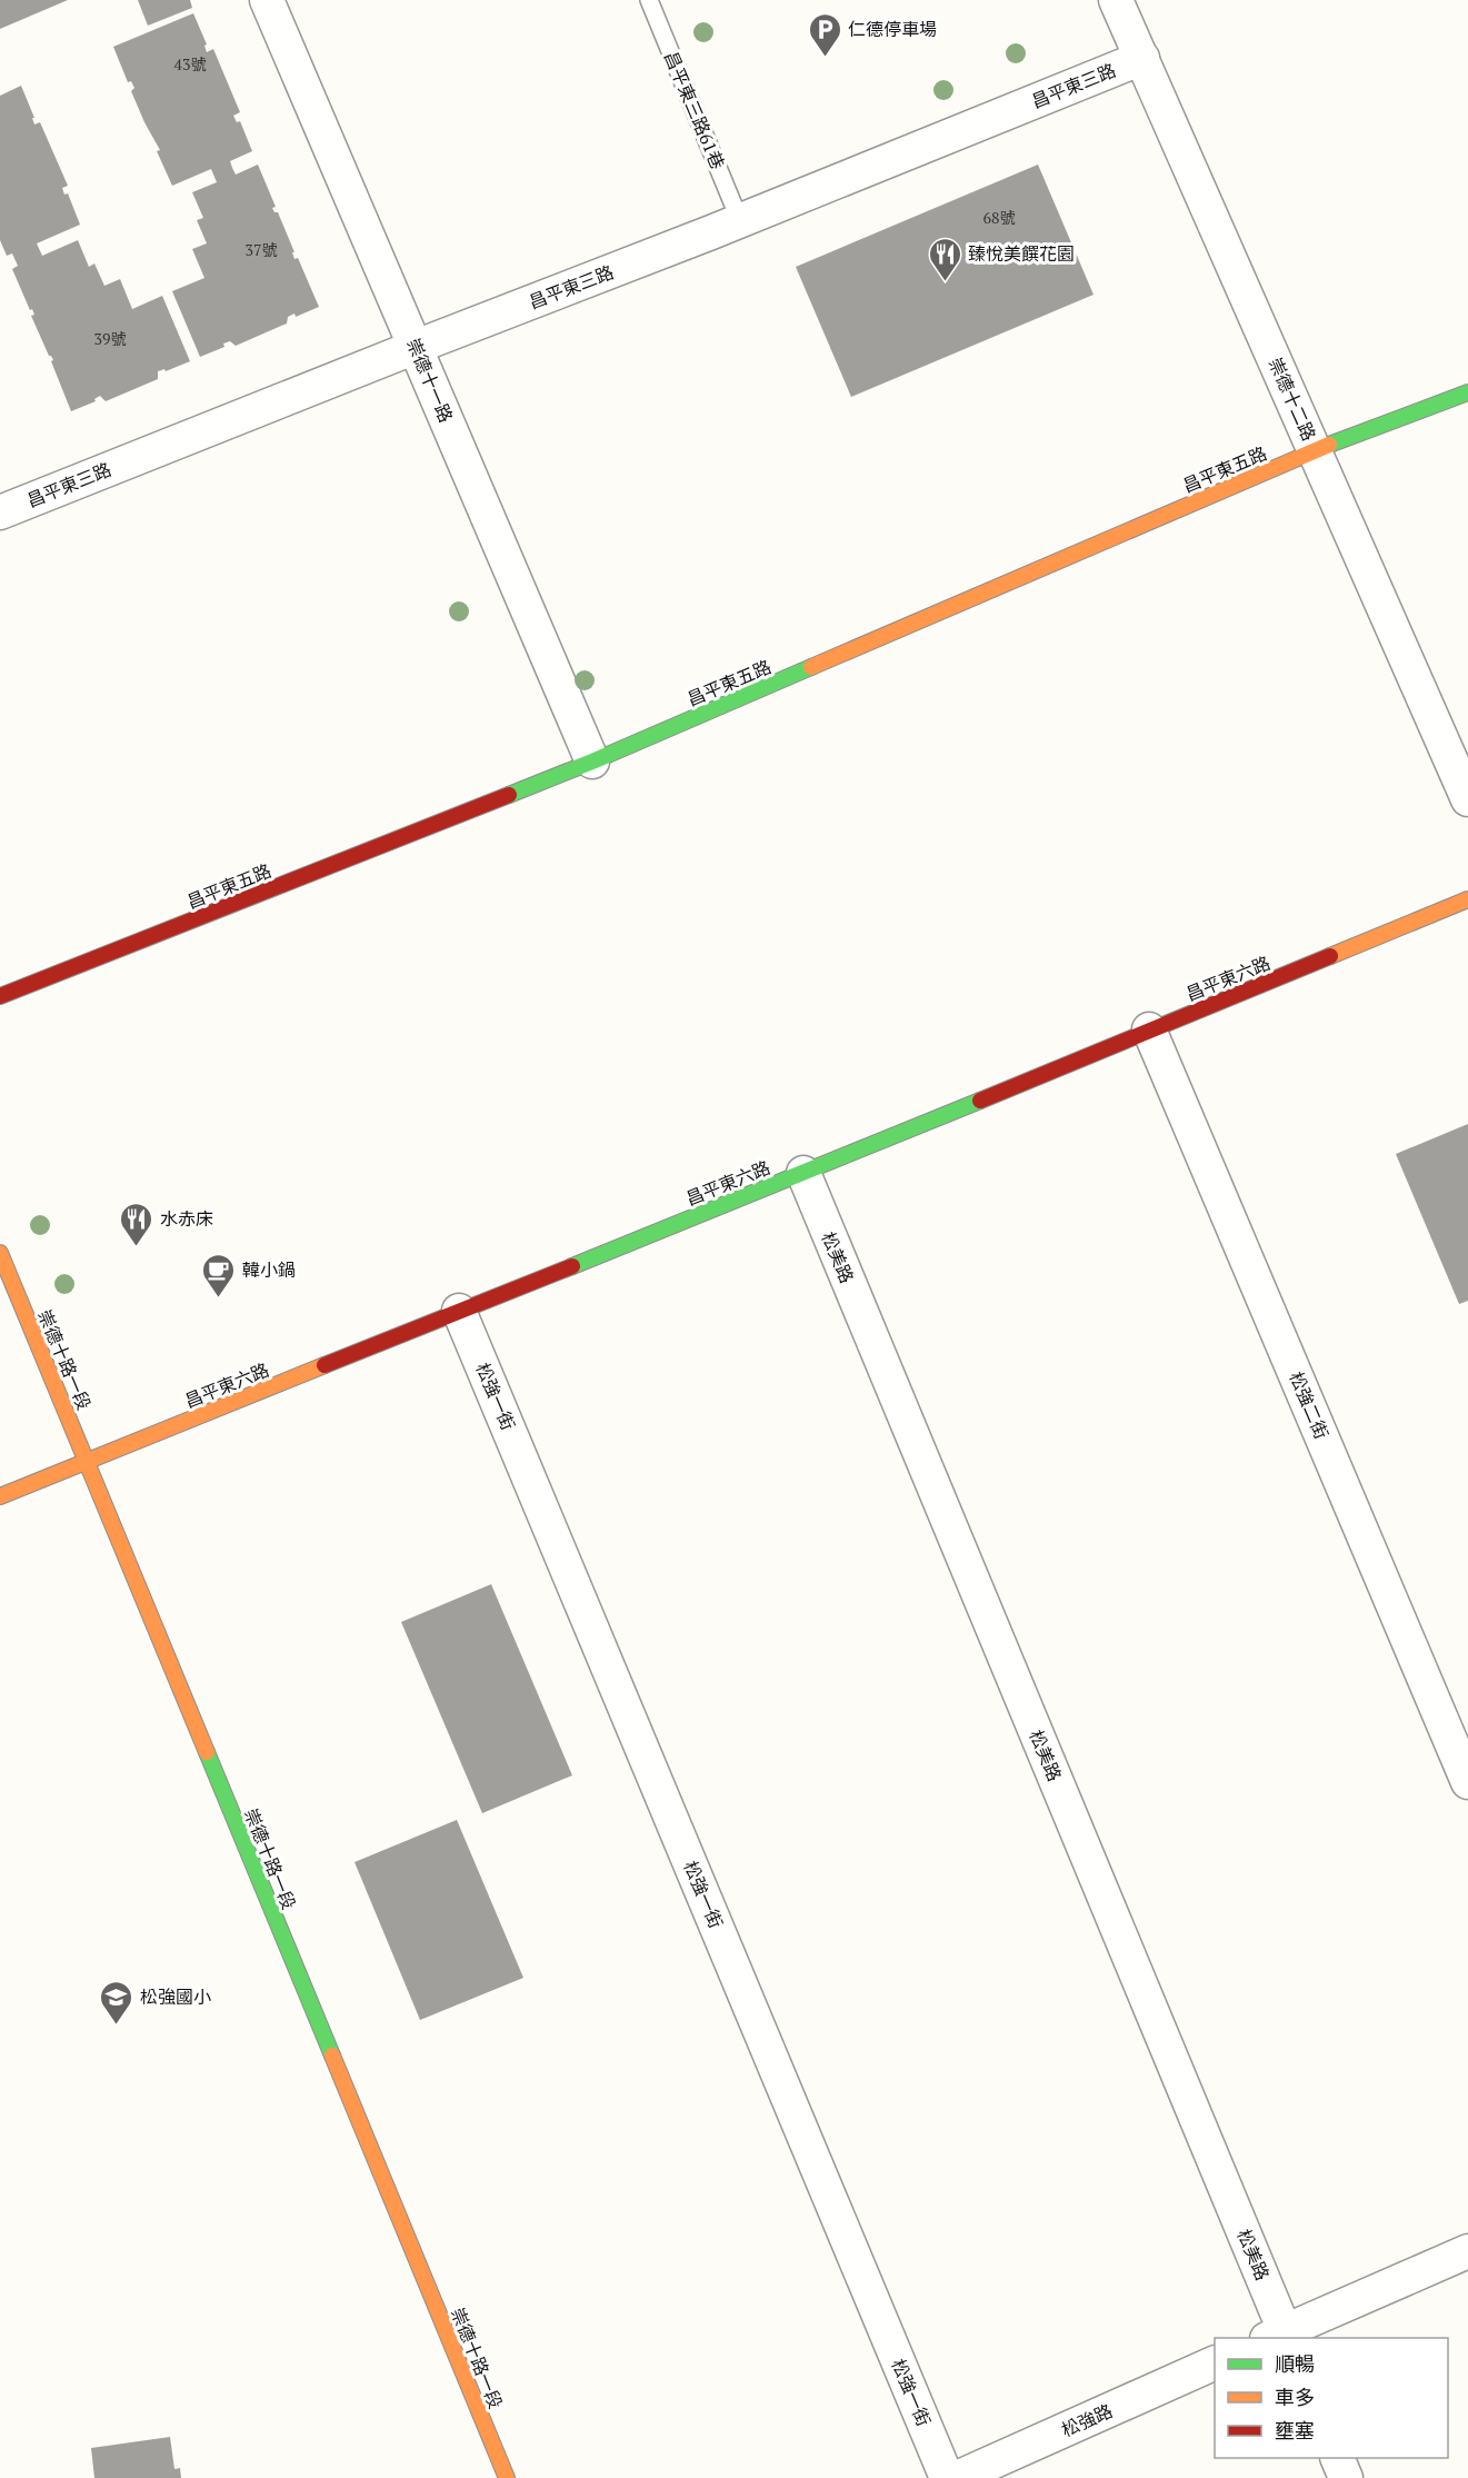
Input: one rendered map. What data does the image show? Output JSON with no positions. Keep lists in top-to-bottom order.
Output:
{
  "streets": {
    "street": [
      "昌平東三路",
      "崇德十一路",
      "崇德十二路",
      "昌平東五路",
      "昌平東六路",
      "松美路",
      "崇德十路一段",
      "松強一街",
      "松強二街",
      "松強路"
    ],
    "lane": ["昌平東三路61巷"]
  },
  "crossings": [
    ["昌平東三路", "昌平東三路61巷"],
    ["昌平東三路", "崇德十一路"],
    ["昌平東三路", "崇德十二路"],
    ["崇德十一路", "昌平東五路"],
    ["崇德十二路", "昌平東五路"],
    ["昌平東六路", "松美路"],
    ["昌平東六路", "崇德十路一段"],
    ["昌平東六路", "松強一街"],
    ["昌平東六路", "松強二街"]
  ],
  "places": {
    "parking": ["仁德停車場"],
    "restaurant": ["臻悅美饌花園", "水赤床"],
    "cafe": ["韓小鍋"],
    "school or university": ["松強國小"]
  },
  "house_numbers": [
    "43號",
    "68號",
    "37號",
    "39號"
  ],
  "legend": ["順暢", "車多", "壅塞"]
}
